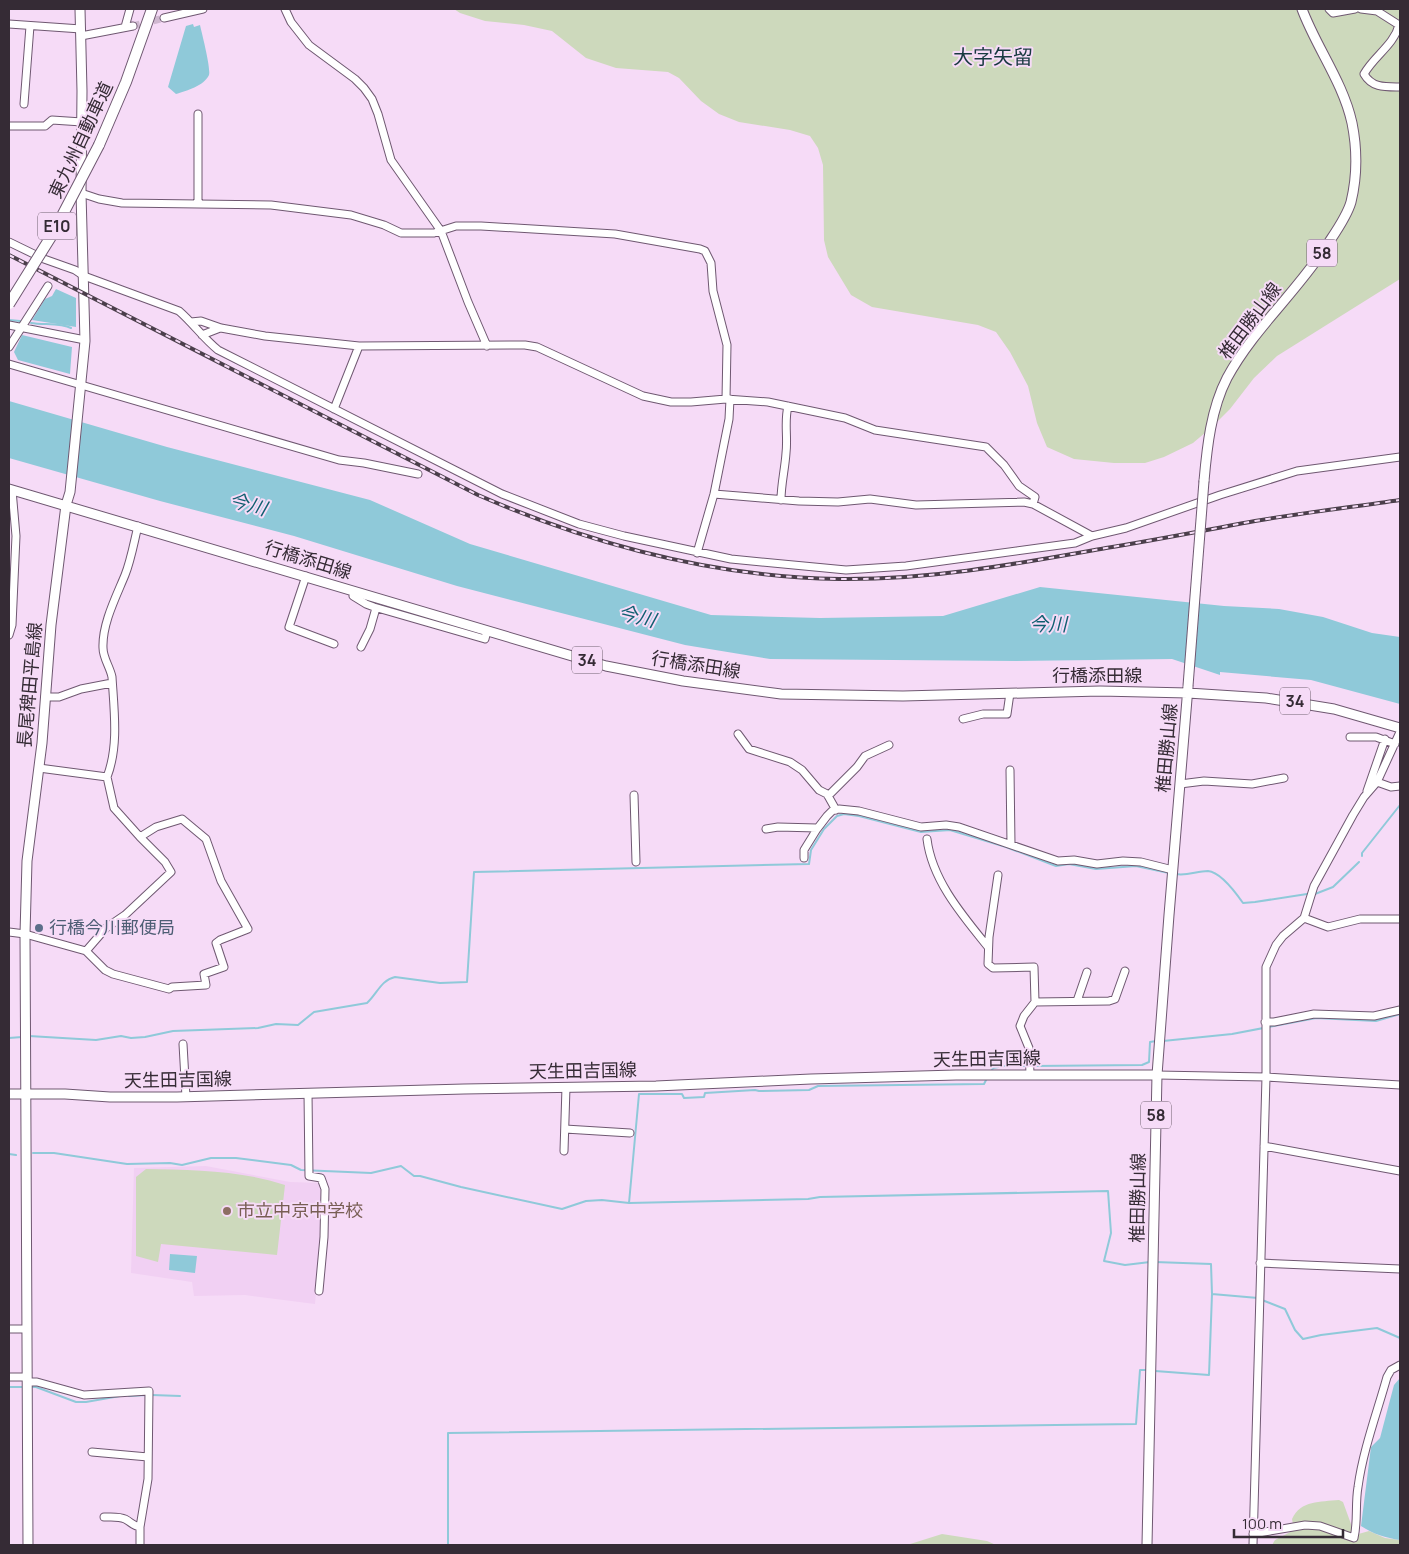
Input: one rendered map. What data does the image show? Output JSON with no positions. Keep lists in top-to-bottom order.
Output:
{
  "streets": {
    "highway": ["東九州自動車道", "E10"],
    "main road": [
      "58",
      "椎田勝山線",
      "行橋添田線",
      "34",
      "長尾稗田平島線",
      "天生田吉国線"
    ]
  },
  "crossings": [
    ["椎田勝山線", "行橋添田線"],
    ["椎田勝山線", "天生田吉国線"],
    ["行橋添田線", "長尾稗田平島線"],
    ["長尾稗田平島線", "天生田吉国線"]
  ],
  "districts": ["大字矢留"],
  "water": ["今川"],
  "places": ["行橋今川郵便局", "市立中京中学校"],
  "scale_bar": "100 m"
}
